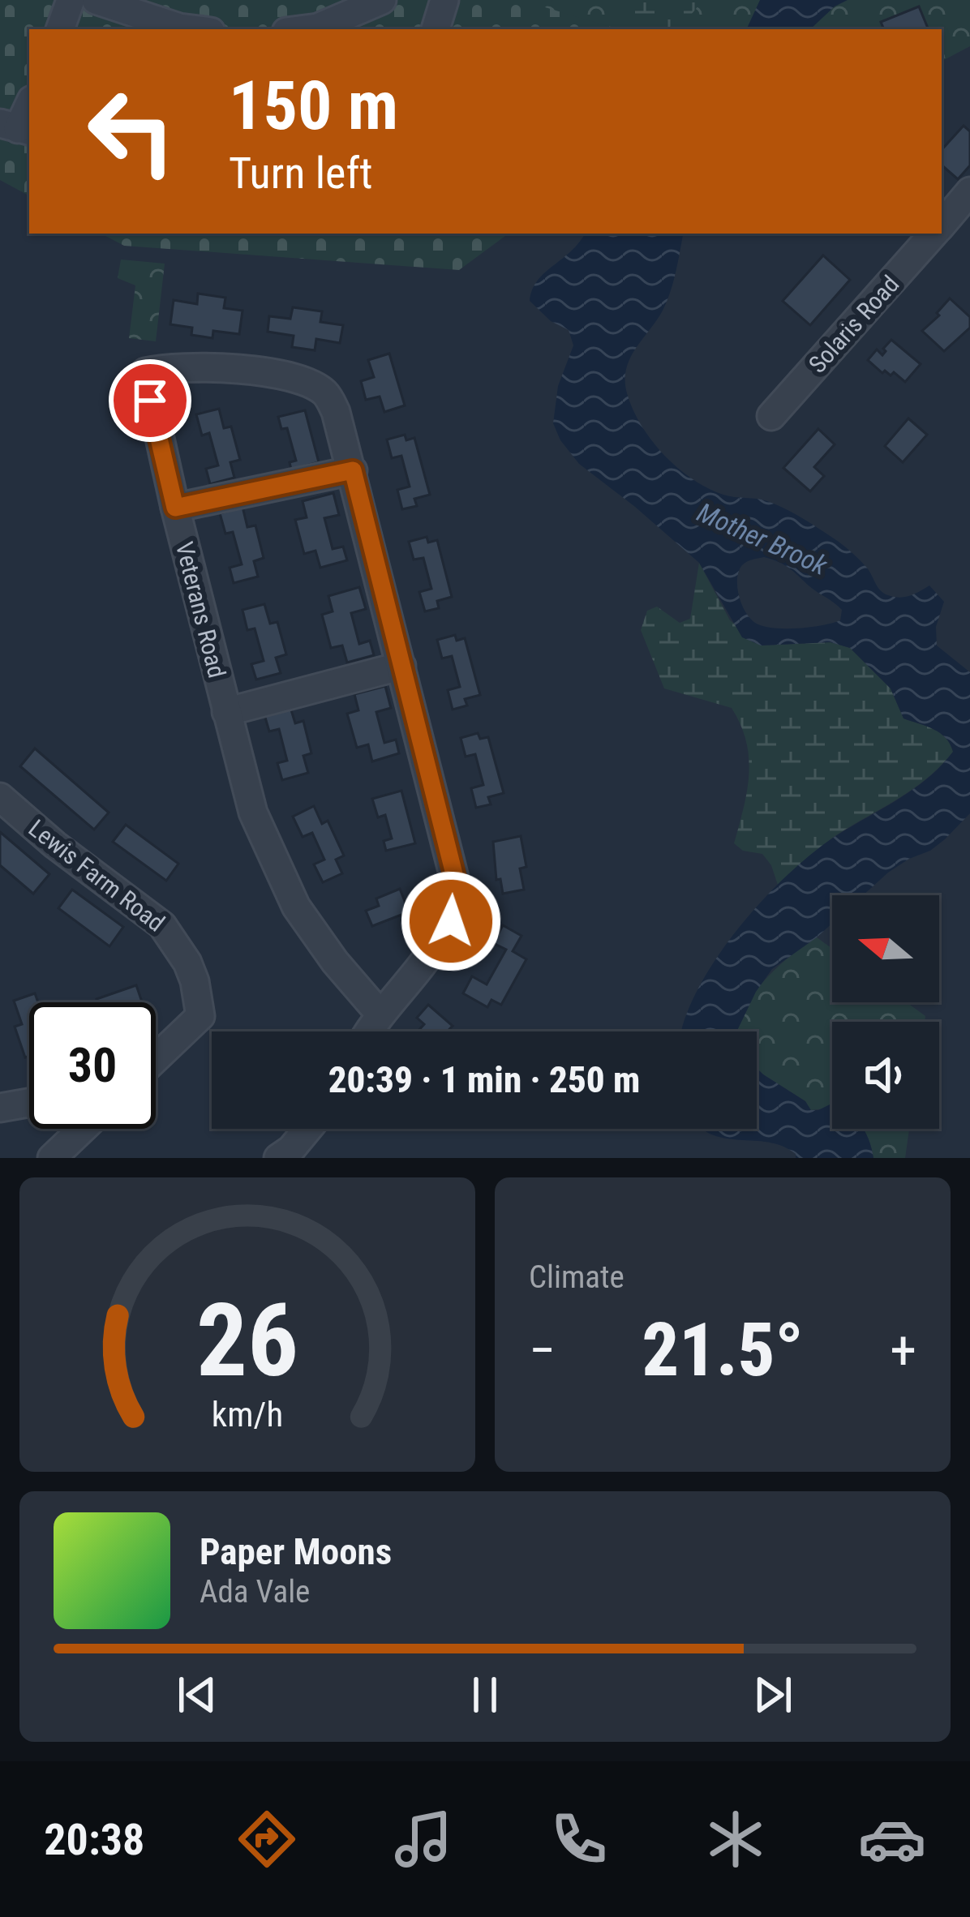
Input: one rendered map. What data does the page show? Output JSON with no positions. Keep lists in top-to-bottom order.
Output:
{
  "streets": {
    "street": ["Solaris Road", "Veterans Road", "Lewis Farm Road"]
  },
  "water": ["Mother Brook"],
  "north": "left",
  "page": {
    "turn": ["150 m", "Turn left"],
    "limit": "30",
    "trip": "20:39 · 1 min · 250 m",
    "tile": "Climate",
    "heat": ["−", "21.5°", "+"],
    "song": ["Paper Moons", "Ada Vale"],
    "tabs": "20:38",
    "gauge": ["26", "km/h"]
  }
}
